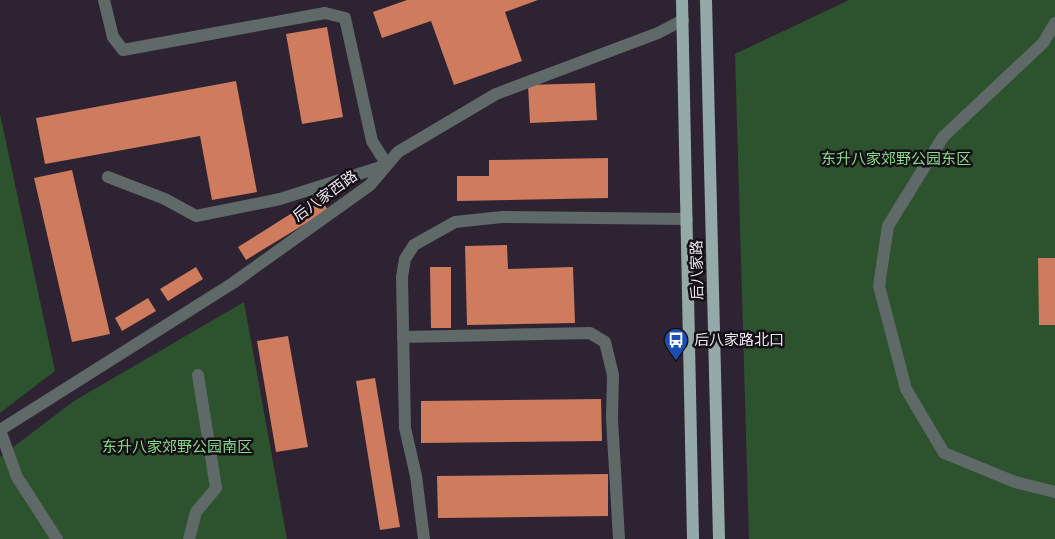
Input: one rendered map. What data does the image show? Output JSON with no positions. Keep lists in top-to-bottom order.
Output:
{
  "streets": {
    "main road": ["后八家路"],
    "street": ["后八家西路"]
  },
  "crossings": [
    ["后八家西路", "后八家路"]
  ],
  "parks": ["东升八家郊野公园东区", "东升八家郊野公园南区"],
  "places": {
    "bus stop": ["后八家路北口"]
  }
}
